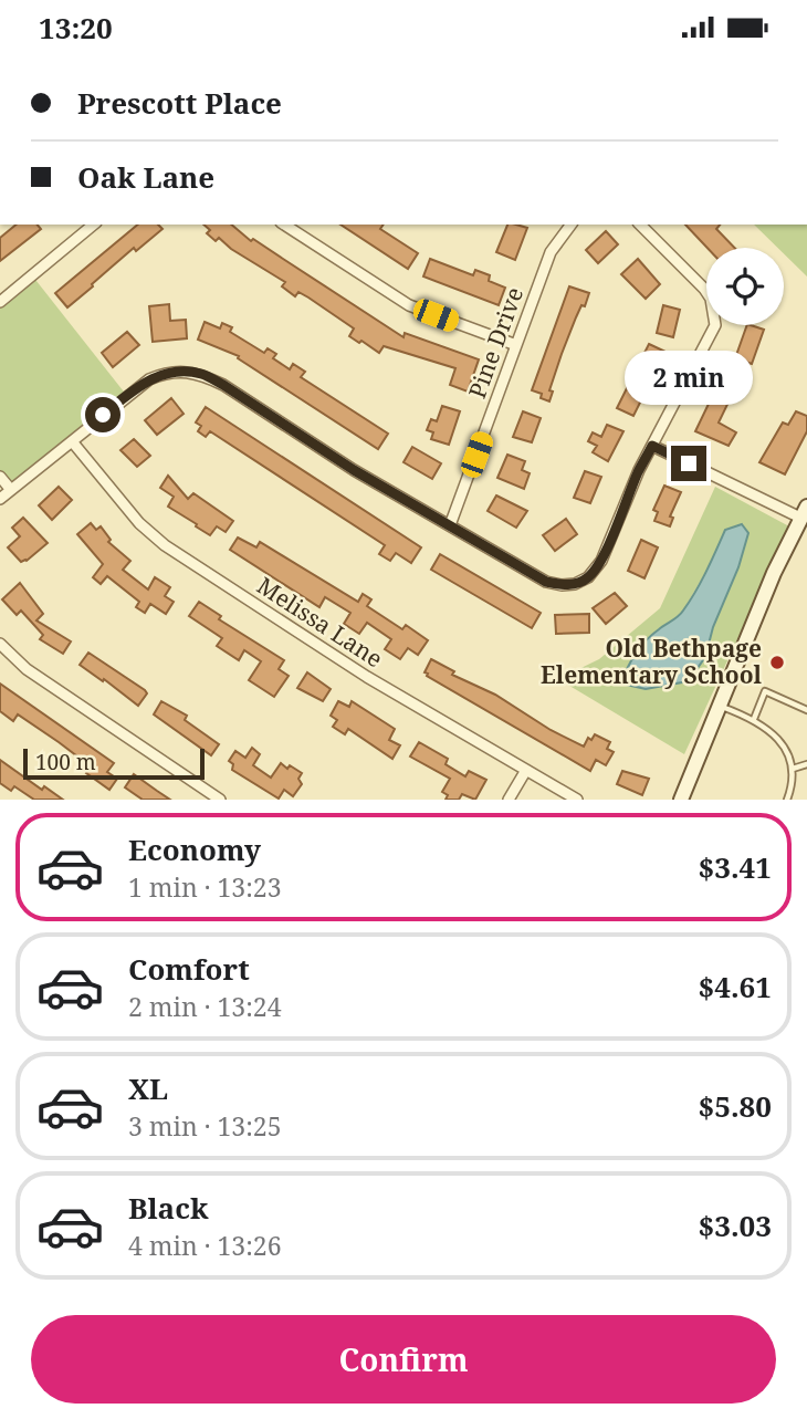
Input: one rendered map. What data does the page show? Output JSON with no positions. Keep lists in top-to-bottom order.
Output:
{
  "streets": {
    "street": ["Pine Drive", "Melissa Lane"]
  },
  "places": ["Old Bethpage Elementary School"],
  "scale_bar": "100 m",
  "page": {
    "status": "13:20",
    "banner": ["Prescott Place", "Oak Lane"],
    "bubble": "2 min",
    "scale": "100 m",
    "list": [
      {
        "name": "Economy",
        "note": "1 min · 13:23",
        "value": "$3.41"
      },
      {
        "name": "Comfort",
        "note": "2 min · 13:24",
        "value": "$4.61"
      },
      {
        "name": "XL",
        "note": "3 min · 13:25",
        "value": "$5.80"
      },
      {
        "name": "Black",
        "note": "4 min · 13:26",
        "value": "$3.03"
      }
    ],
    "buttons": "Confirm"
  }
}
